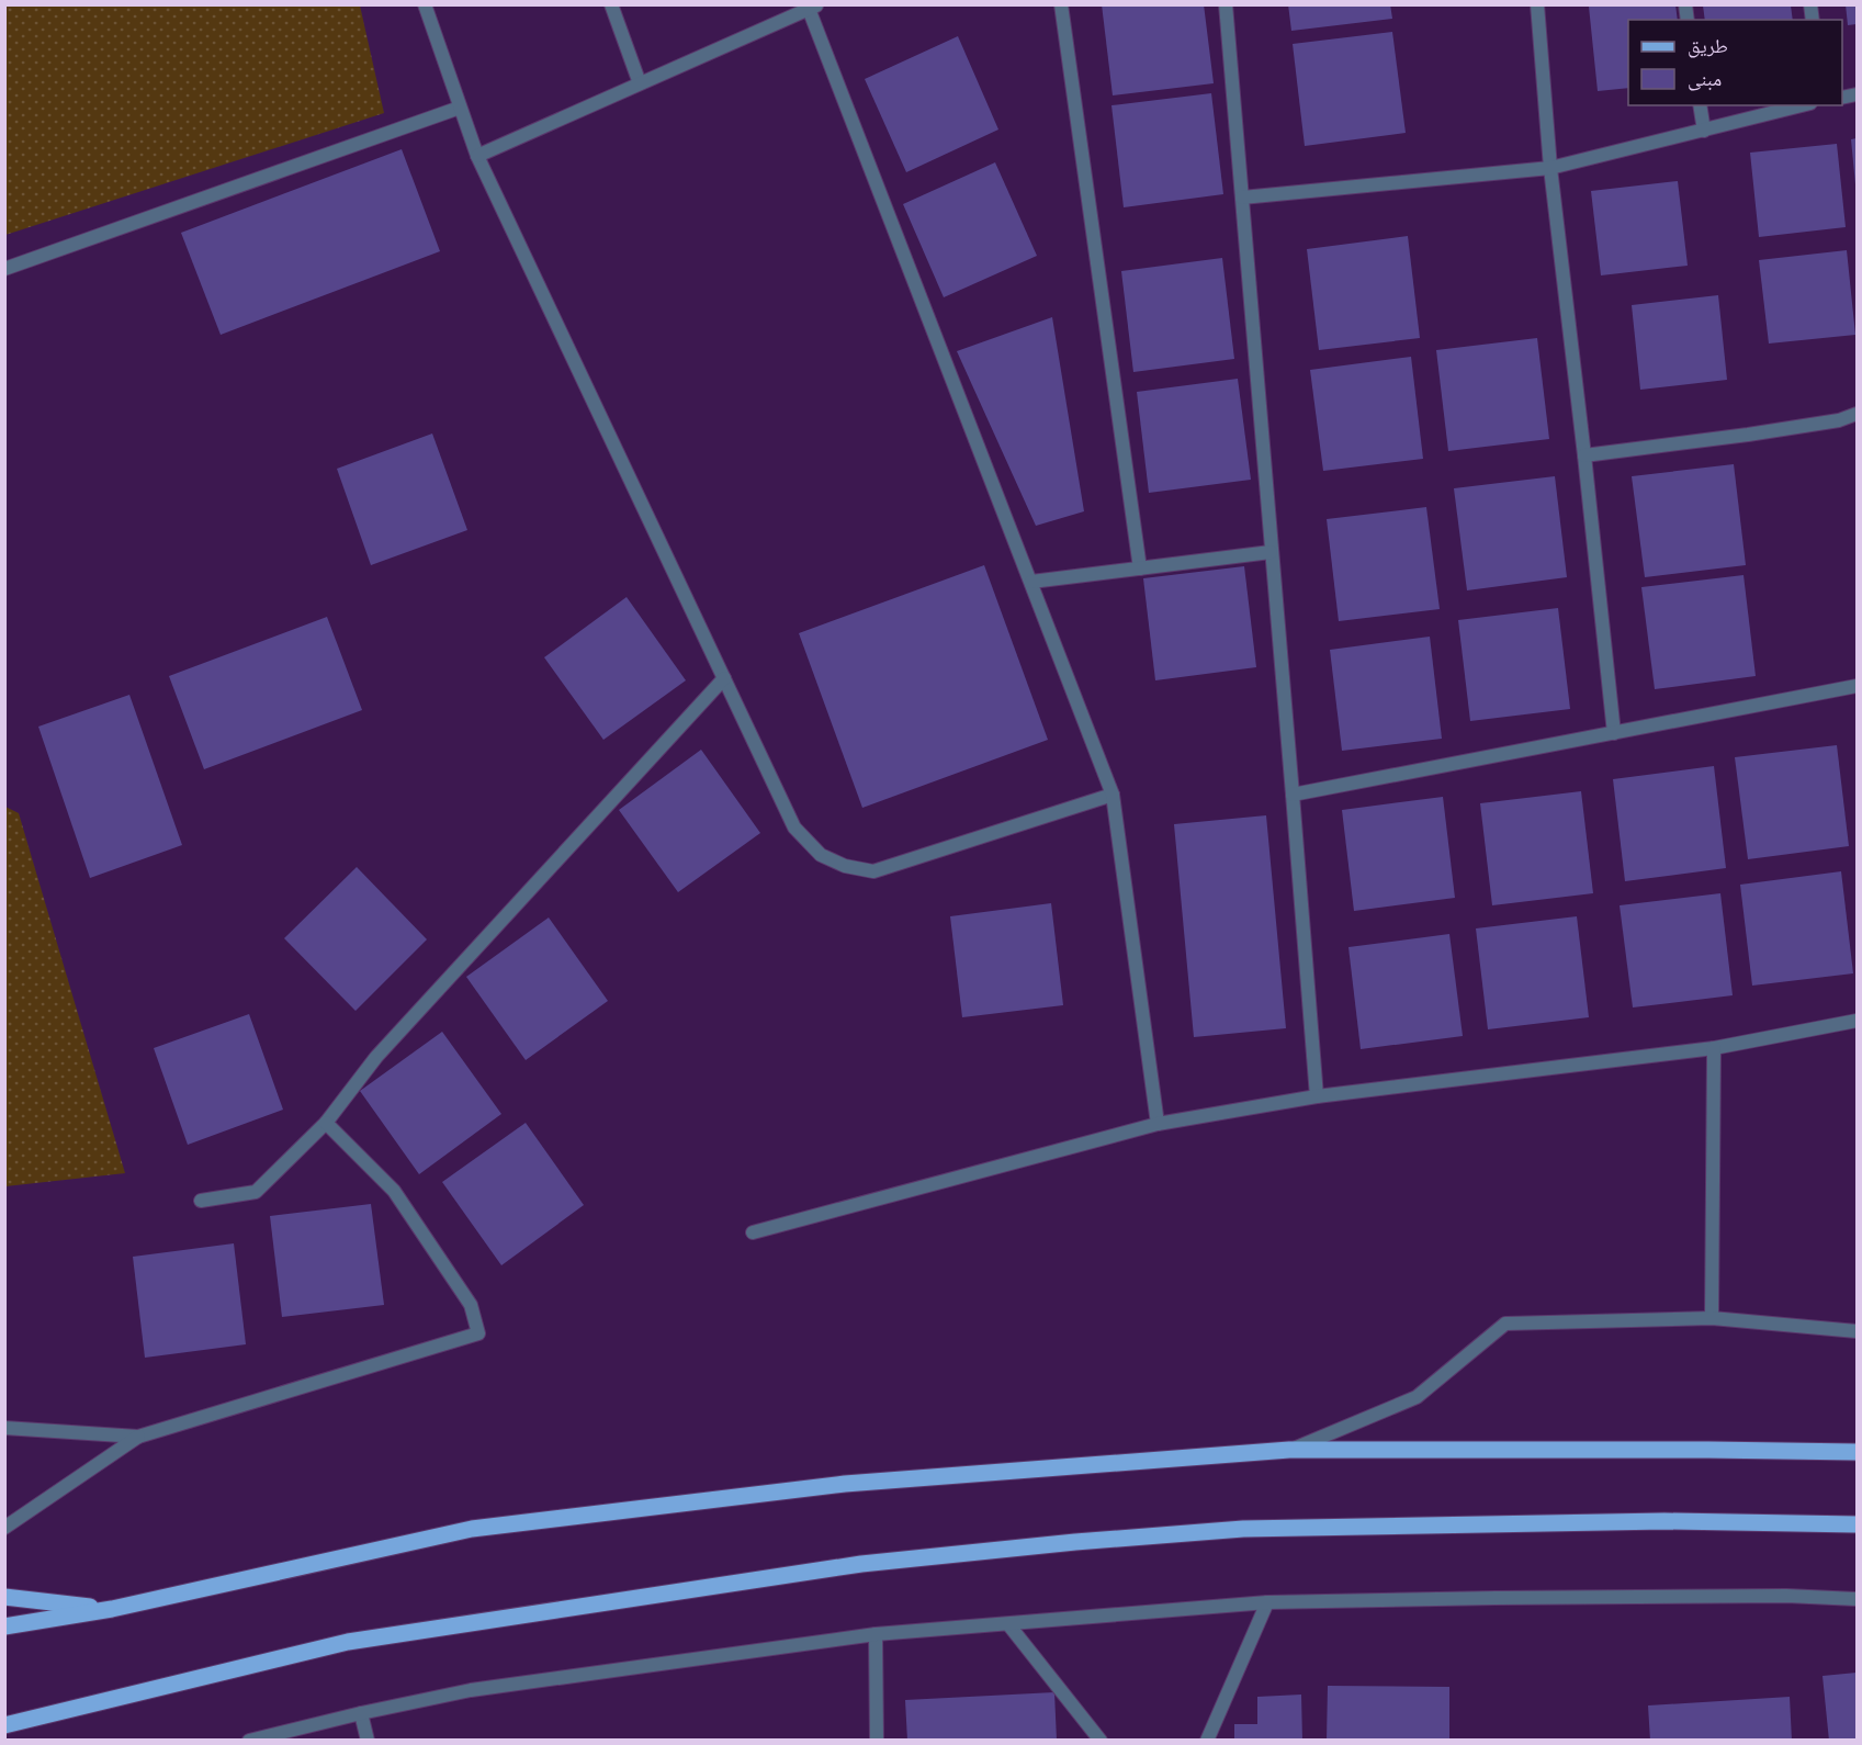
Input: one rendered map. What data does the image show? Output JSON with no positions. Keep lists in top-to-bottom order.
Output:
{
  "legend": ["طريق", "مبنى"]
}
